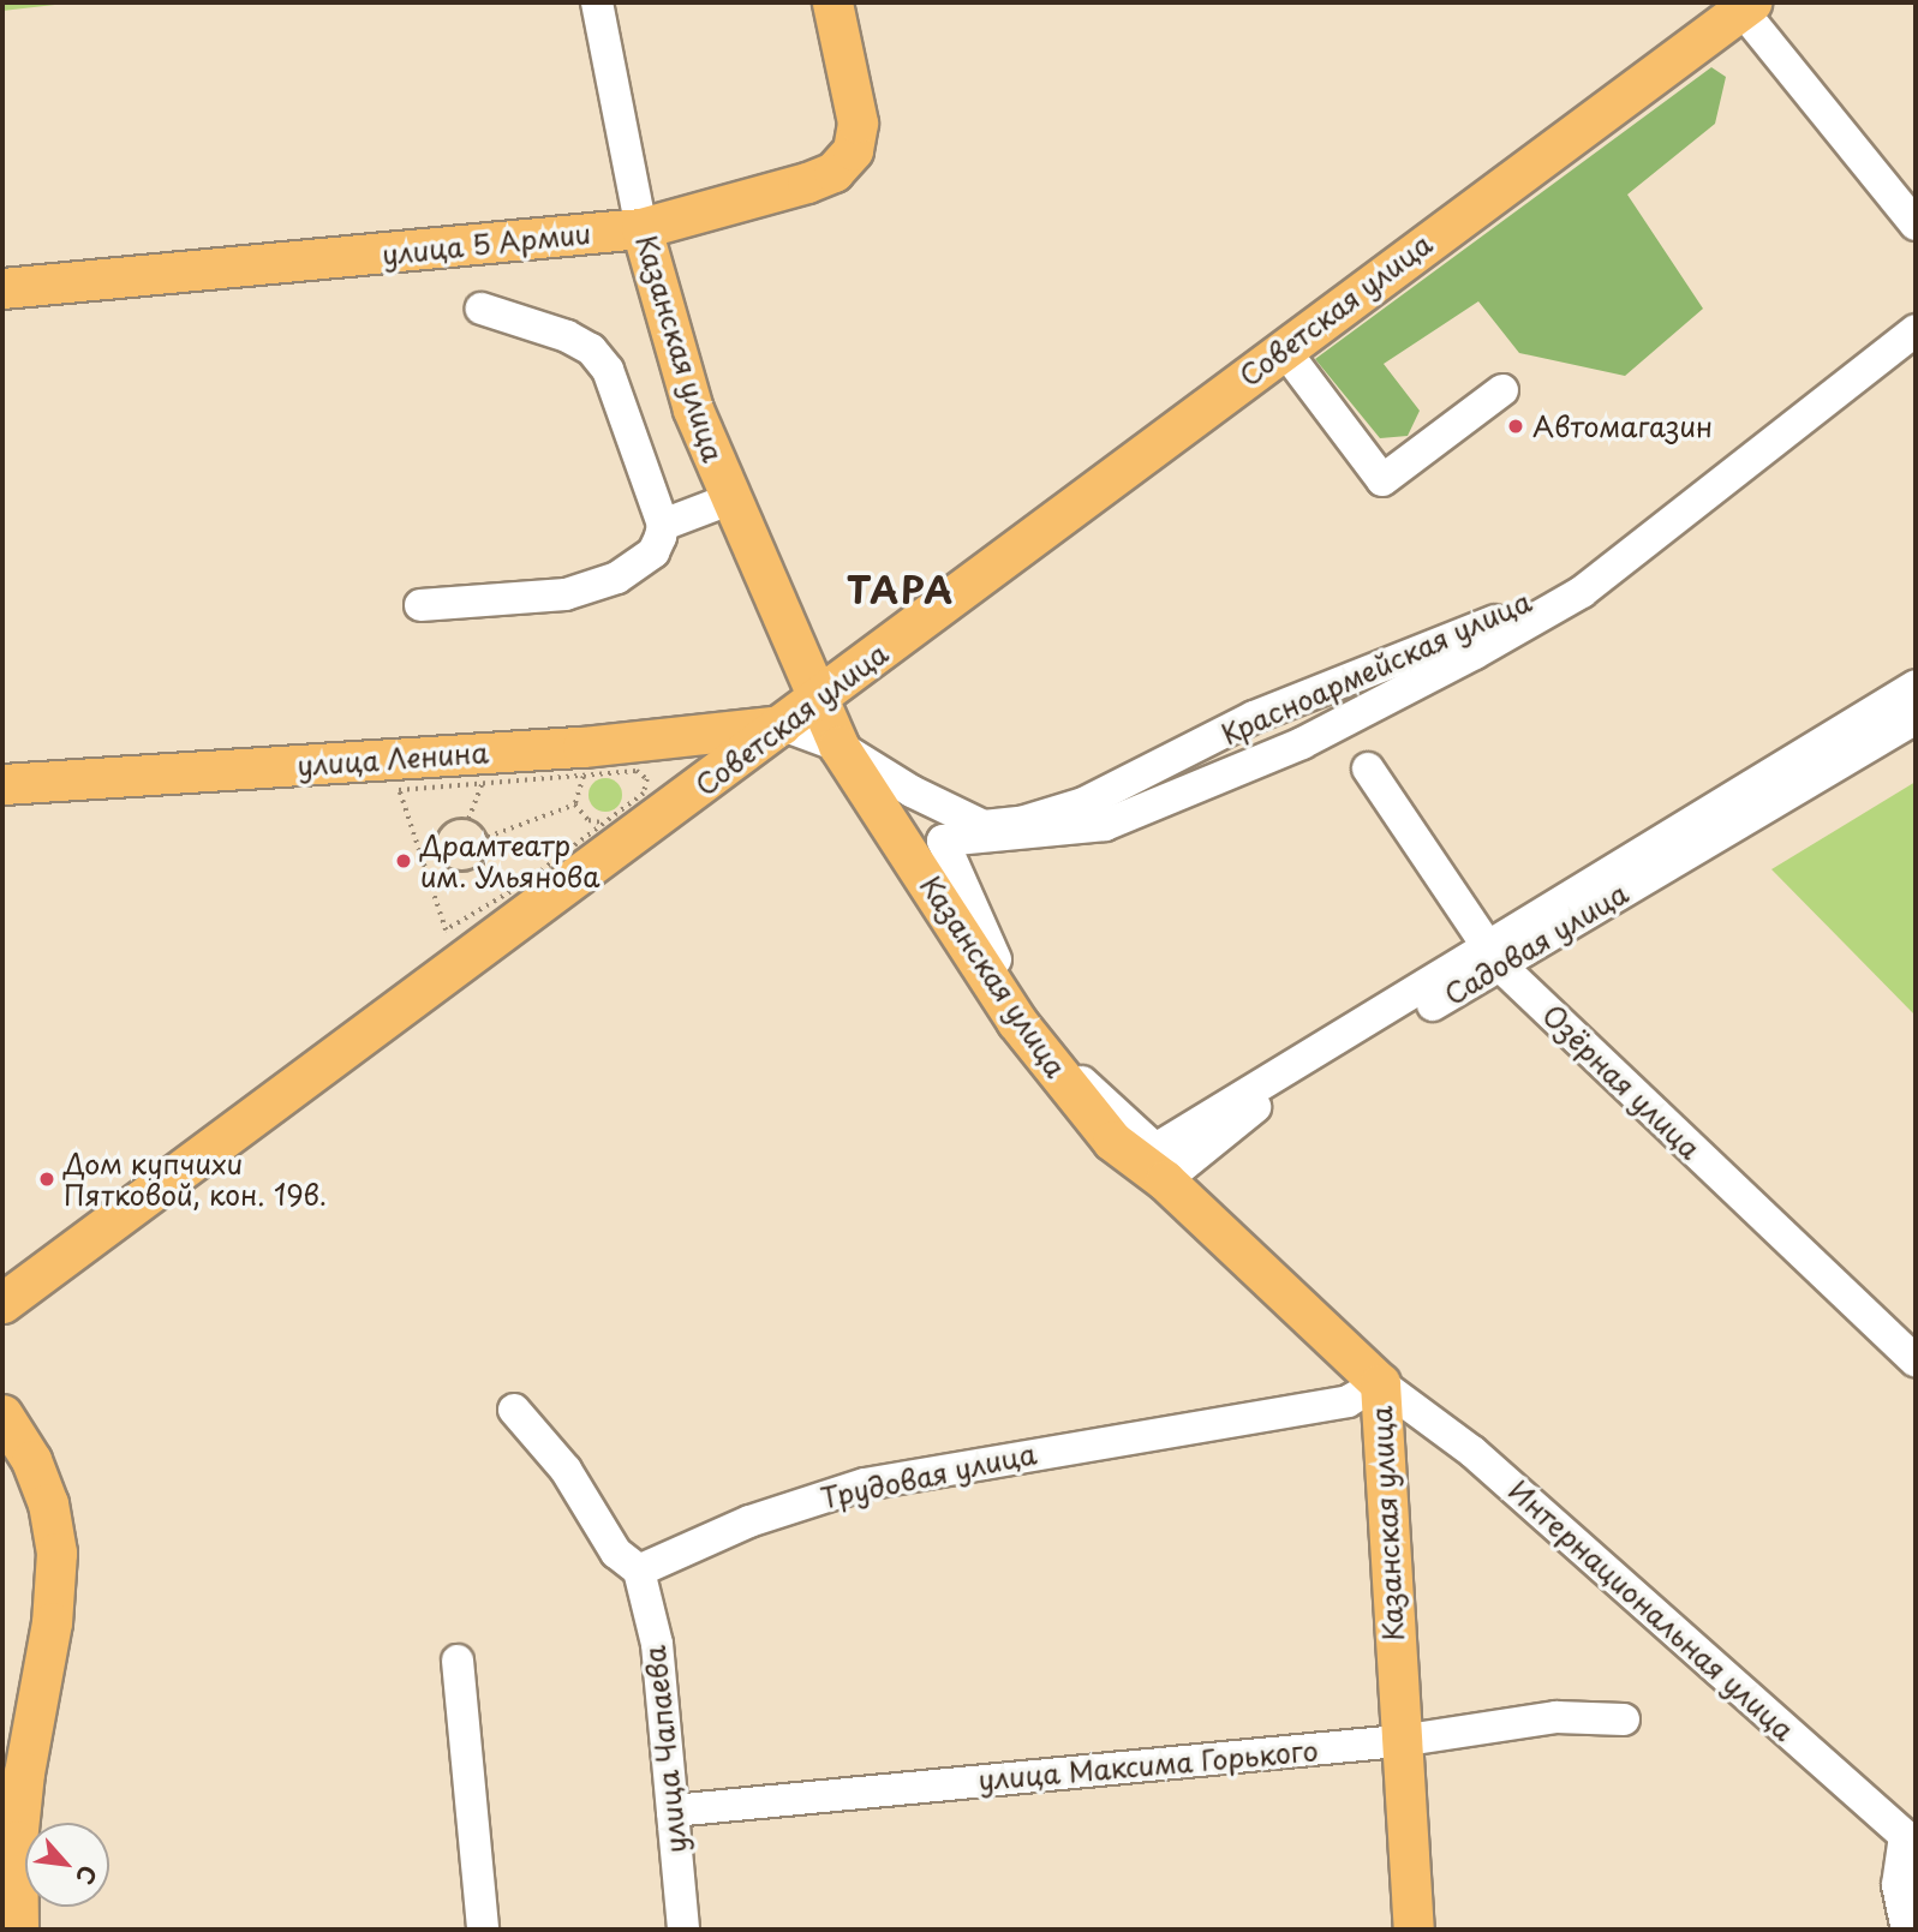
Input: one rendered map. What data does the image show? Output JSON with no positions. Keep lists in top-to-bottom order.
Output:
{
  "streets": {
    "main road": [
      "улица 5 Армии",
      "Советская улица",
      "Казанская улица",
      "улица Ленина"
    ],
    "street": [
      "Красноармейская улица",
      "Садовая улица",
      "Озёрная улица",
      "Трудовая улица",
      "Интернациональная улица",
      "улица Чапаева",
      "улица Максима Горького"
    ]
  },
  "crossings": [
    ["улица 5 Армии", "Казанская улица"],
    ["Советская улица", "Казанская улица"],
    ["Советская улица", "Красноармейская улица"],
    ["Советская улица", "улица Ленина"],
    ["Казанская улица", "Красноармейская улица"],
    ["Казанская улица", "Садовая улица"],
    ["Казанская улица", "Трудовая улица"],
    ["Казанская улица", "Интернациональная улица"],
    ["Казанская улица", "улица Максима Горького"],
    ["Красноармейская улица", "улица Ленина"],
    ["Садовая улица", "Озёрная улица"],
    ["Трудовая улица", "Интернациональная улица"],
    ["Трудовая улица", "улица Чапаева"],
    ["улица Чапаева", "улица Максима Горького"]
  ],
  "districts": ["ТАРА"],
  "places": ["Автомагазин", "Драмтеатр им. Ульянова", "Дом купчихи Пятковой, кон. 19в."],
  "north": "bottom right"
}
